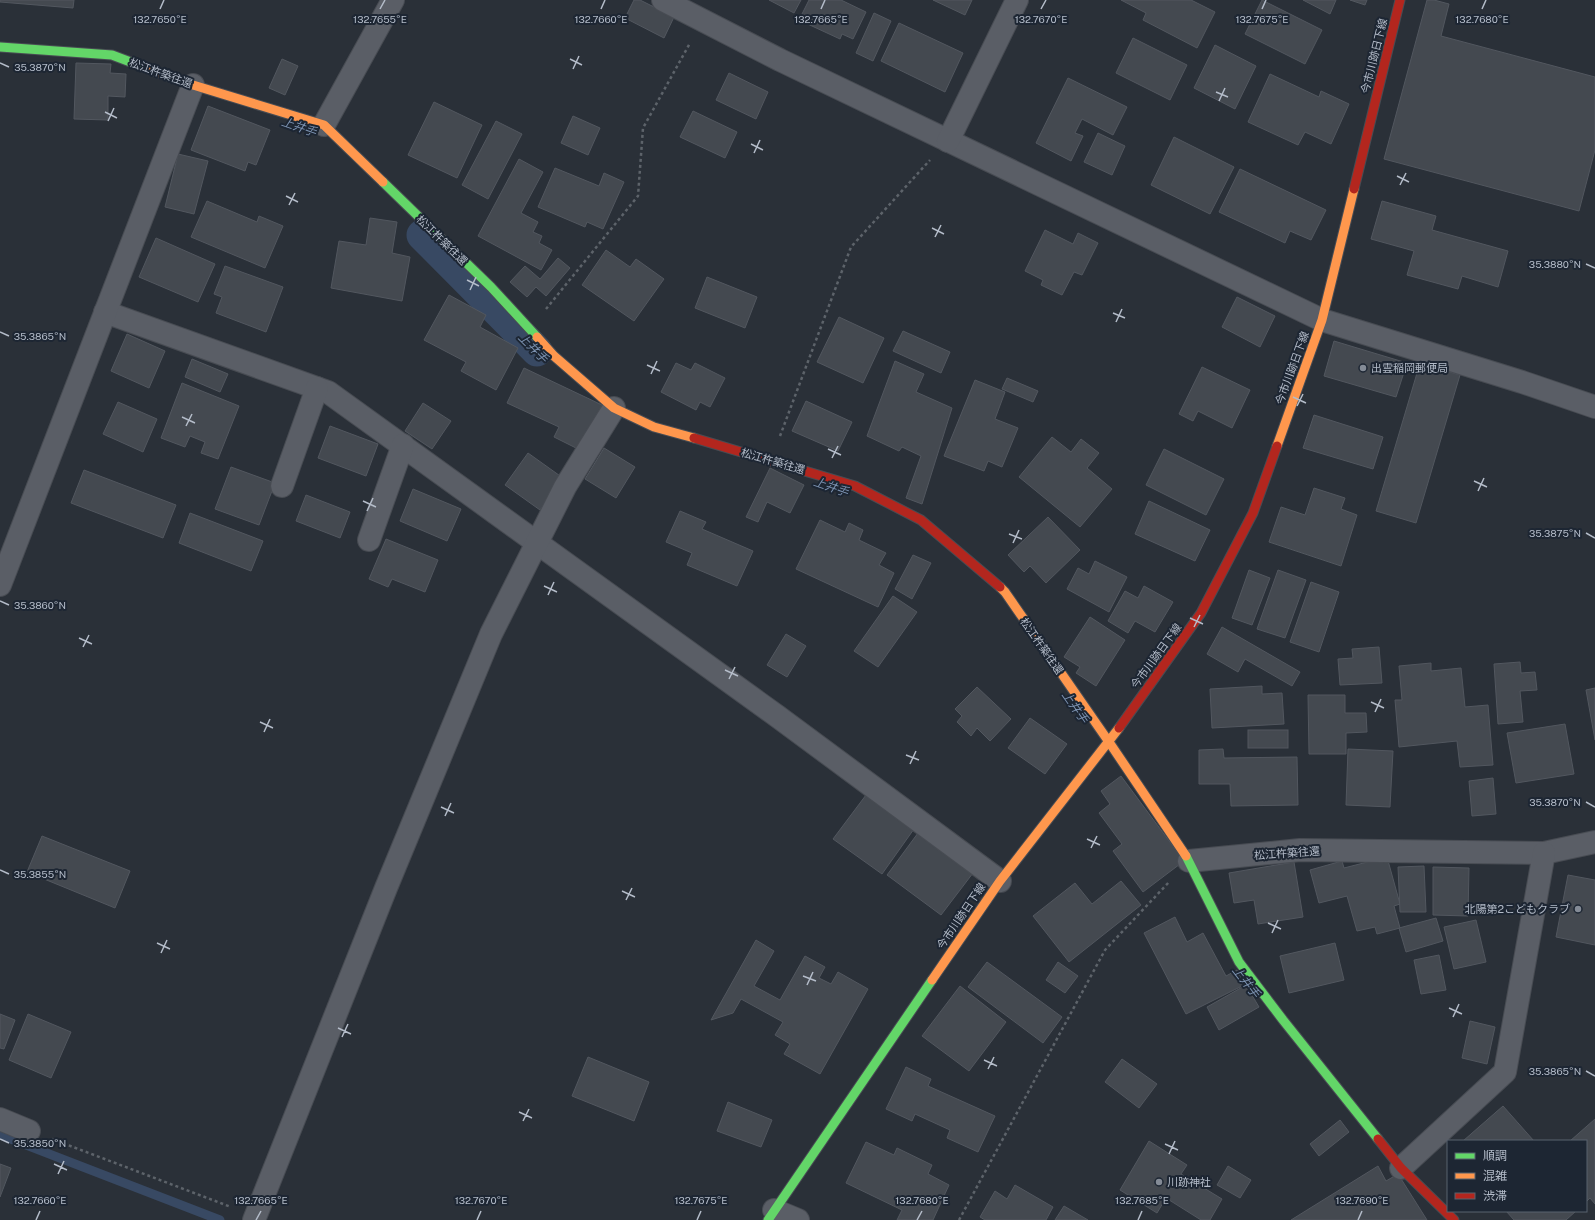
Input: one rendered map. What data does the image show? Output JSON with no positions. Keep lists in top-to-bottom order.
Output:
{
  "streets": {
    "street": ["今市川跡日下線", "松江杵築往還"]
  },
  "crossings": [
    ["今市川跡日下線", "松江杵築往還"]
  ],
  "water": ["上井手"],
  "places": ["出雲稲岡郵便局", "北陽第2こどもクラブ", "川跡神社"],
  "legend": ["順調", "混雑", "渋滞"],
  "coordinates": [
    "132.7650°E",
    "132.7655°E",
    "132.7660°E",
    "132.7665°E",
    "132.7670°E",
    "132.7675°E",
    "132.7680°E",
    "35.3870°N",
    "35.3880°N",
    "35.3865°N",
    "35.3875°N",
    "35.3860°N",
    "35.3855°N",
    "35.3850°N",
    "132.7685°E",
    "132.7690°E"
  ]
}
